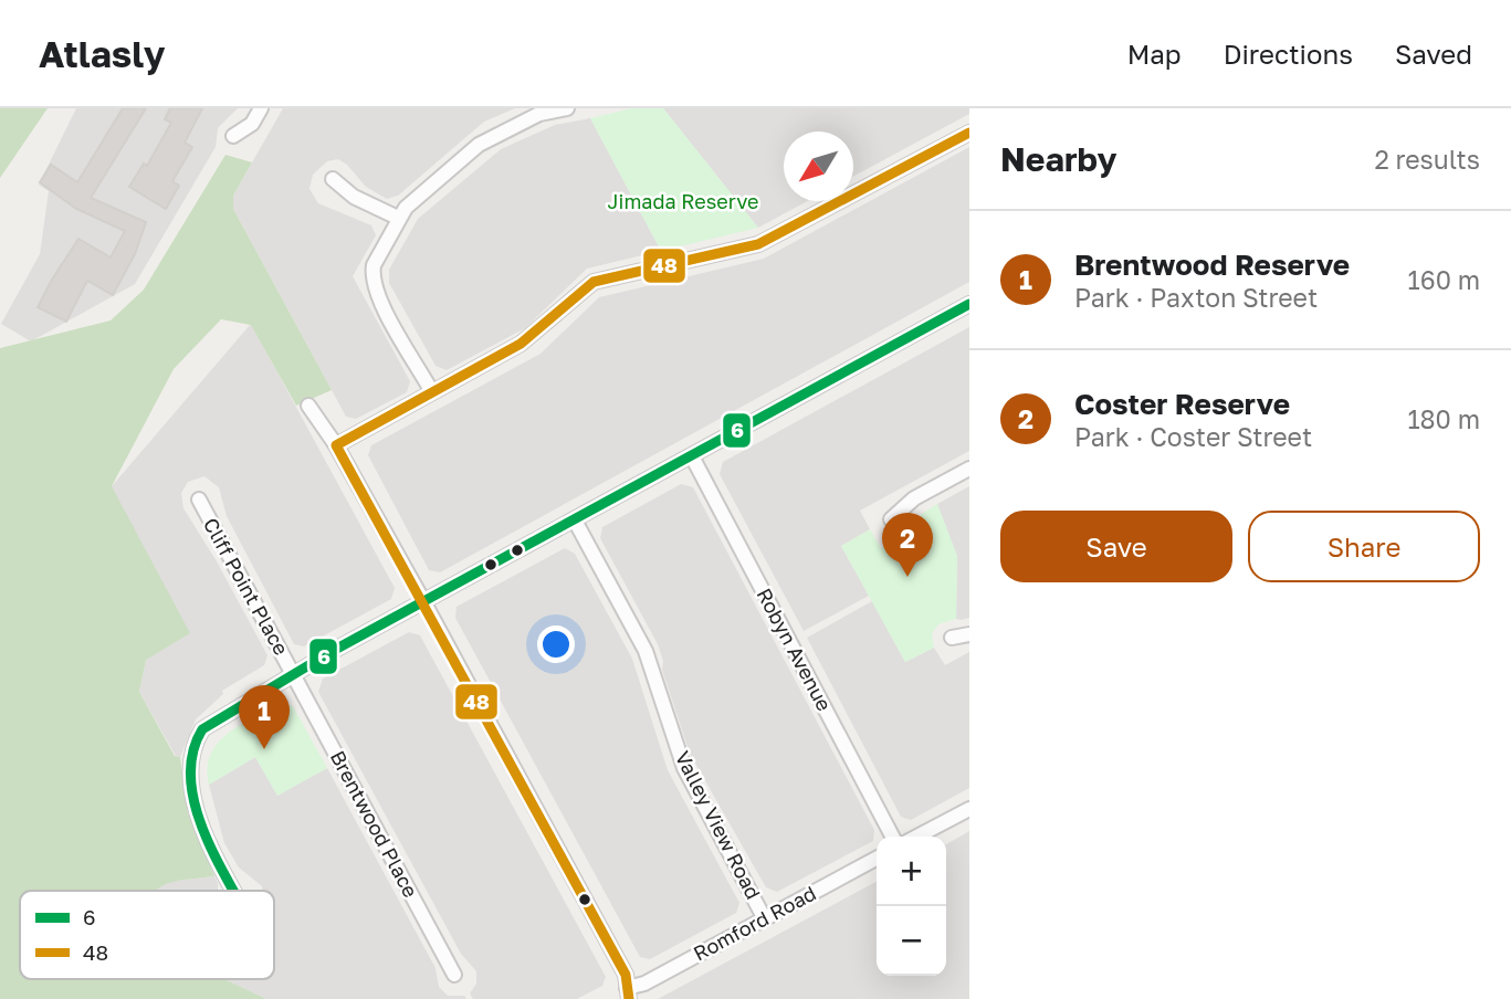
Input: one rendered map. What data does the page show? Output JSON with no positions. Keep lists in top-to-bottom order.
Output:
{
  "streets": {
    "street": [
      "Cliff Point Place",
      "Robyn Avenue",
      "Brentwood Place",
      "Valley View Road",
      "Romford Road"
    ]
  },
  "crossings": [
    ["Cliff Point Place", "Brentwood Place"],
    ["Valley View Road", "Romford Road"]
  ],
  "parks": ["Jimada Reserve"],
  "lines": ["transit line 48", "transit line 6"],
  "legend": ["6", "48"],
  "north": "bottom left",
  "page": {
    "header": "Atlasly",
    "nav": ["Map", "Directions", "Saved"],
    "heading": ["Nearby", "2 results"],
    "list": [
      {
        "mark": "1",
        "name": "Brentwood Reserve",
        "note": "Park · Paxton Street",
        "value": "160 m"
      },
      {
        "mark": "2",
        "name": "Coster Reserve",
        "note": "Park · Coster Street",
        "value": "180 m"
      }
    ],
    "buttons": ["Save", "Share"],
    "pins": ["2", "1"],
    "map_buttons": ["+", "−"]
  }
}
